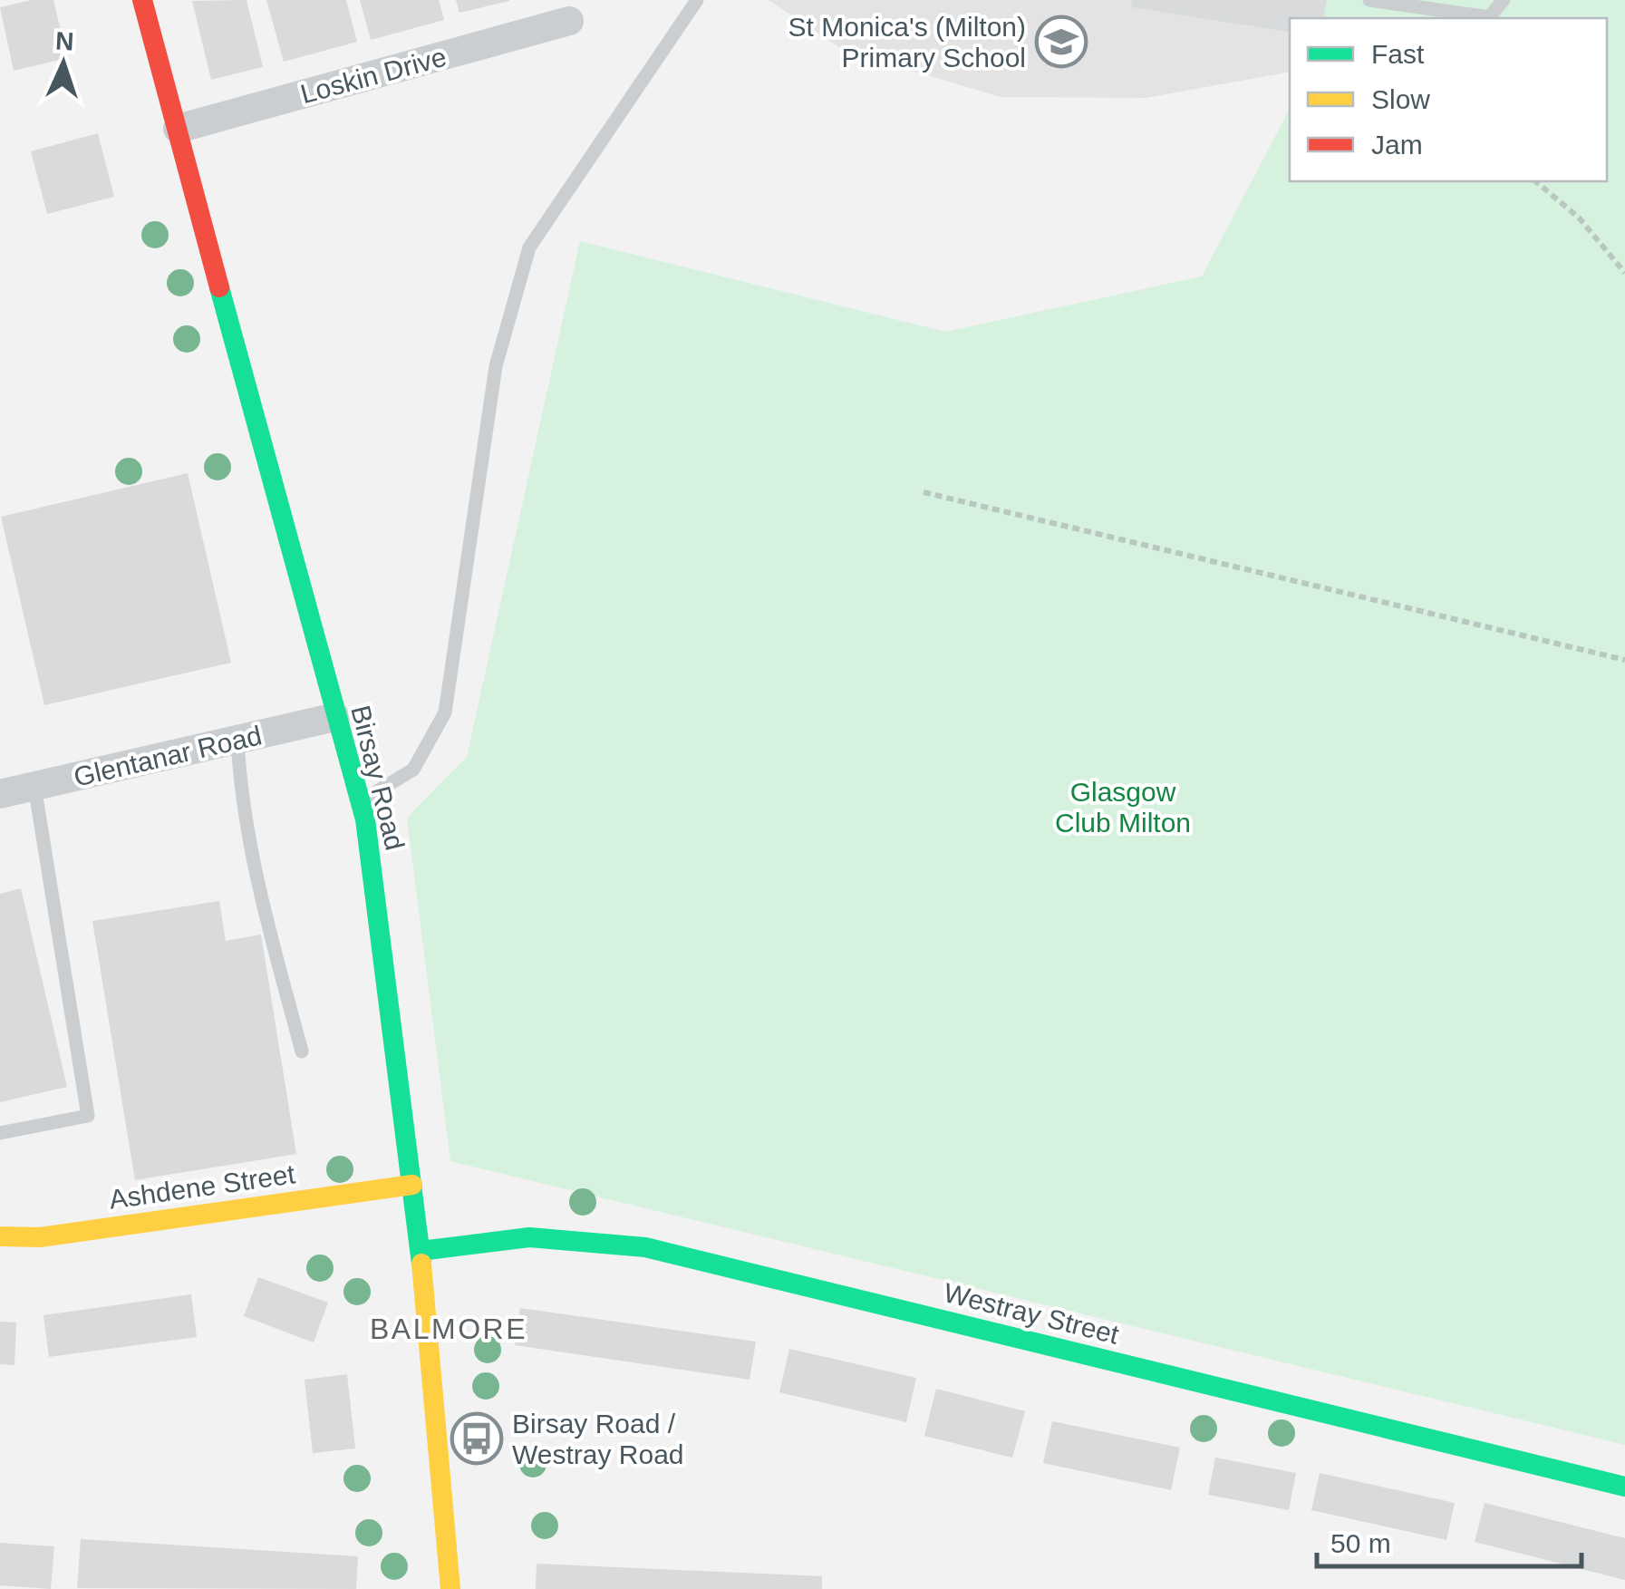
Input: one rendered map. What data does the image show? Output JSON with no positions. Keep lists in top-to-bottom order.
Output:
{
  "streets": {
    "street": [
      "Loskin Drive",
      "Glentanar Road",
      "Birsay Road",
      "Ashdene Street",
      "Westray Street"
    ]
  },
  "crossings": [
    ["Loskin Drive", "Birsay Road"],
    ["Glentanar Road", "Birsay Road"],
    ["Birsay Road", "Ashdene Street"],
    ["Birsay Road", "Westray Street"]
  ],
  "districts": ["BALMORE"],
  "parks": ["Glasgow Club Milton"],
  "places": {
    "school or university": ["St Monica's (Milton) Primary School"],
    "bus stop": ["Birsay Road / Westray Road"]
  },
  "legend": ["Fast", "Slow", "Jam"],
  "scale_bar": "50 m",
  "north": "top"
}
